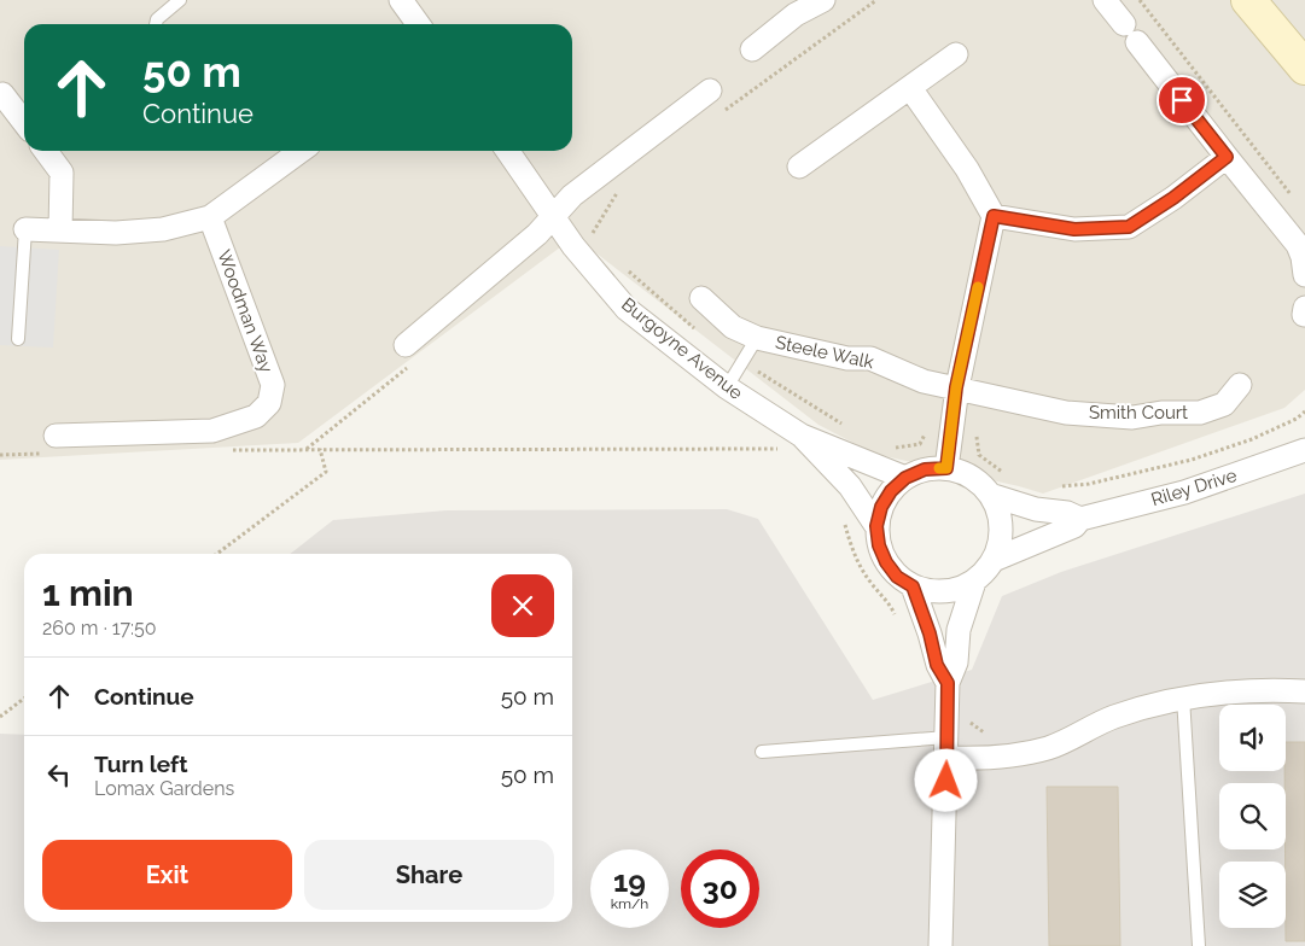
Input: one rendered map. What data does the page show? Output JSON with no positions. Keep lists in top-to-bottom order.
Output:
{
  "streets": {
    "street": [
      "Woodman Way",
      "Burgoyne Avenue",
      "Steele Walk",
      "Smith Court",
      "Riley Drive"
    ]
  },
  "crossings": [
    ["Burgoyne Avenue", "Riley Drive"],
    ["Steele Walk", "Smith Court"]
  ],
  "page": {
    "turn": ["50 m", "Continue"],
    "heading": ["1 min", "260 m · 17:50"],
    "list": [
      {
        "name": "Continue",
        "value": "50 m"
      },
      {
        "name": "Turn left",
        "note": "Lomax Gardens",
        "value": "50 m"
      }
    ],
    "buttons": ["Exit", "Share"],
    "speed": "19 km/h",
    "limit": "30"
  }
}
